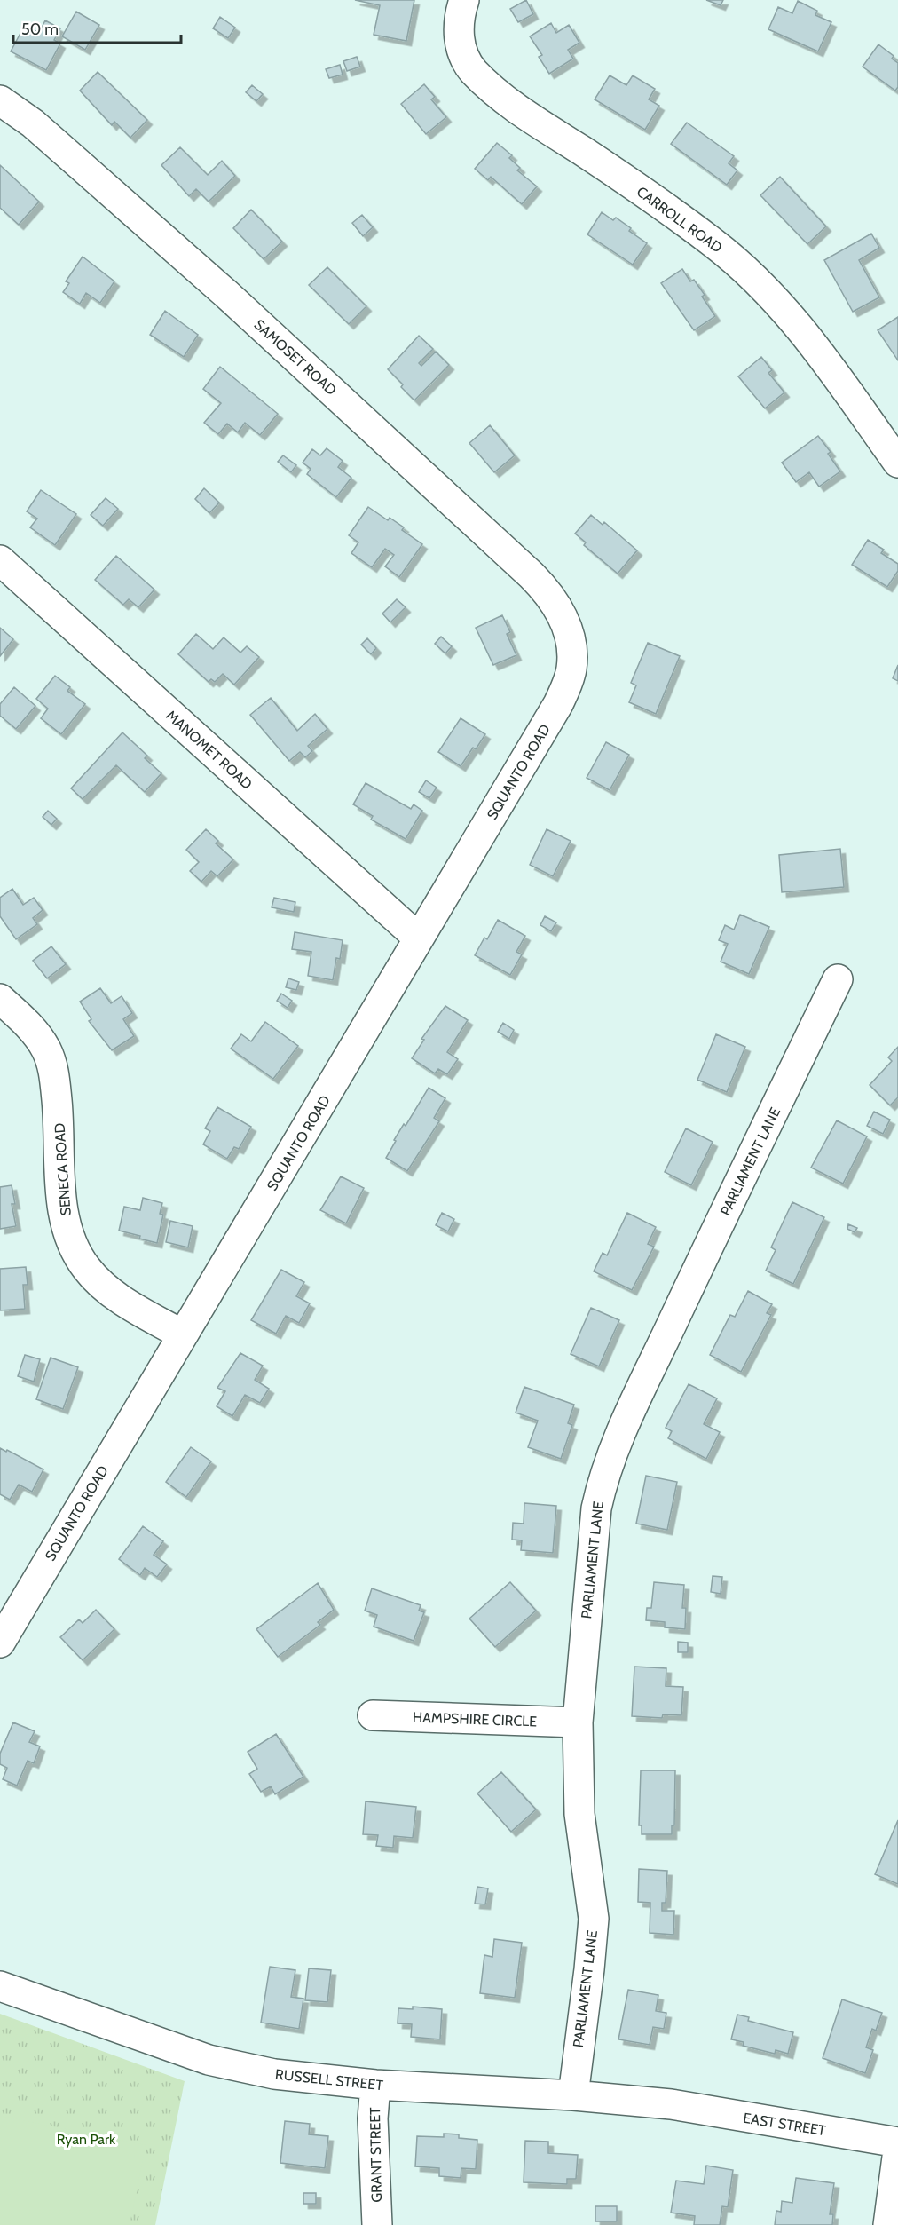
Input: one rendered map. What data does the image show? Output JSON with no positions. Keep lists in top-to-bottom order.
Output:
{
  "streets": {
    "street": [
      "CARROLL ROAD",
      "SAMOSET ROAD",
      "MANOMET ROAD",
      "SQUANTO ROAD",
      "PARLIAMENT LANE",
      "SENECA ROAD",
      "HAMPSHIRE CIRCLE",
      "RUSSELL STREET",
      "EAST STREET",
      "GRANT STREET"
    ]
  },
  "crossings": [
    ["SAMOSET ROAD", "SQUANTO ROAD"],
    ["MANOMET ROAD", "SQUANTO ROAD"],
    ["SQUANTO ROAD", "SENECA ROAD"],
    ["PARLIAMENT LANE", "HAMPSHIRE CIRCLE"],
    ["PARLIAMENT LANE", "RUSSELL STREET"],
    ["RUSSELL STREET", "EAST STREET"],
    ["RUSSELL STREET", "GRANT STREET"]
  ],
  "parks": ["Ryan Park"],
  "scale_bar": "50 m"
}
